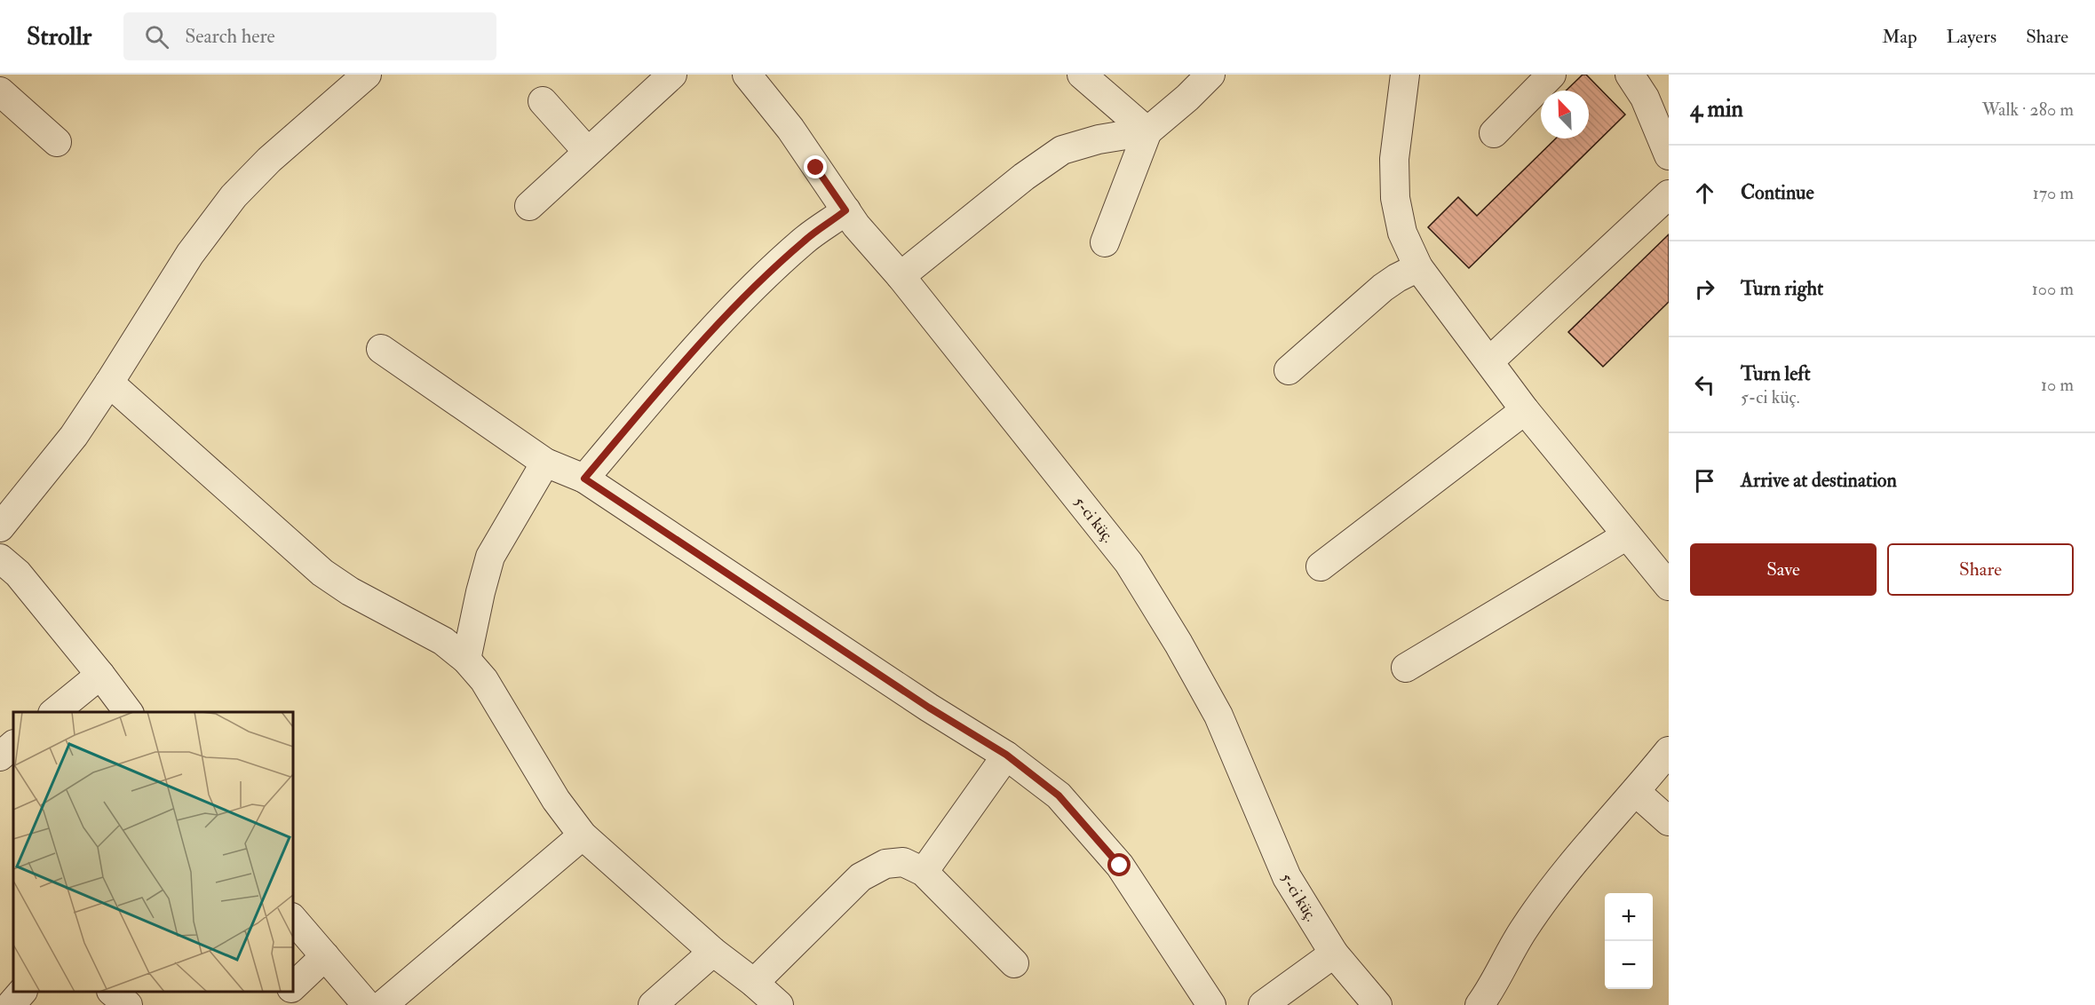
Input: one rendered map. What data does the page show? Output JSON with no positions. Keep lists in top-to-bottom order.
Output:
{
  "streets": {
    "street": ["5-ci küç."]
  },
  "north": "top left",
  "page": {
    "header": "Strollr",
    "search": "Search here",
    "nav": ["Map", "Layers", "Share"],
    "heading": ["4 min", "Walk · 280 m"],
    "list": [
      ["Continue", "170 m"],
      ["Turn right", "100 m"],
      ["Turn left", "5-ci küç.", "10 m"],
      "Arrive at destination"
    ],
    "buttons": ["Save", "Share"],
    "map_buttons": ["+", "−"]
  }
}
